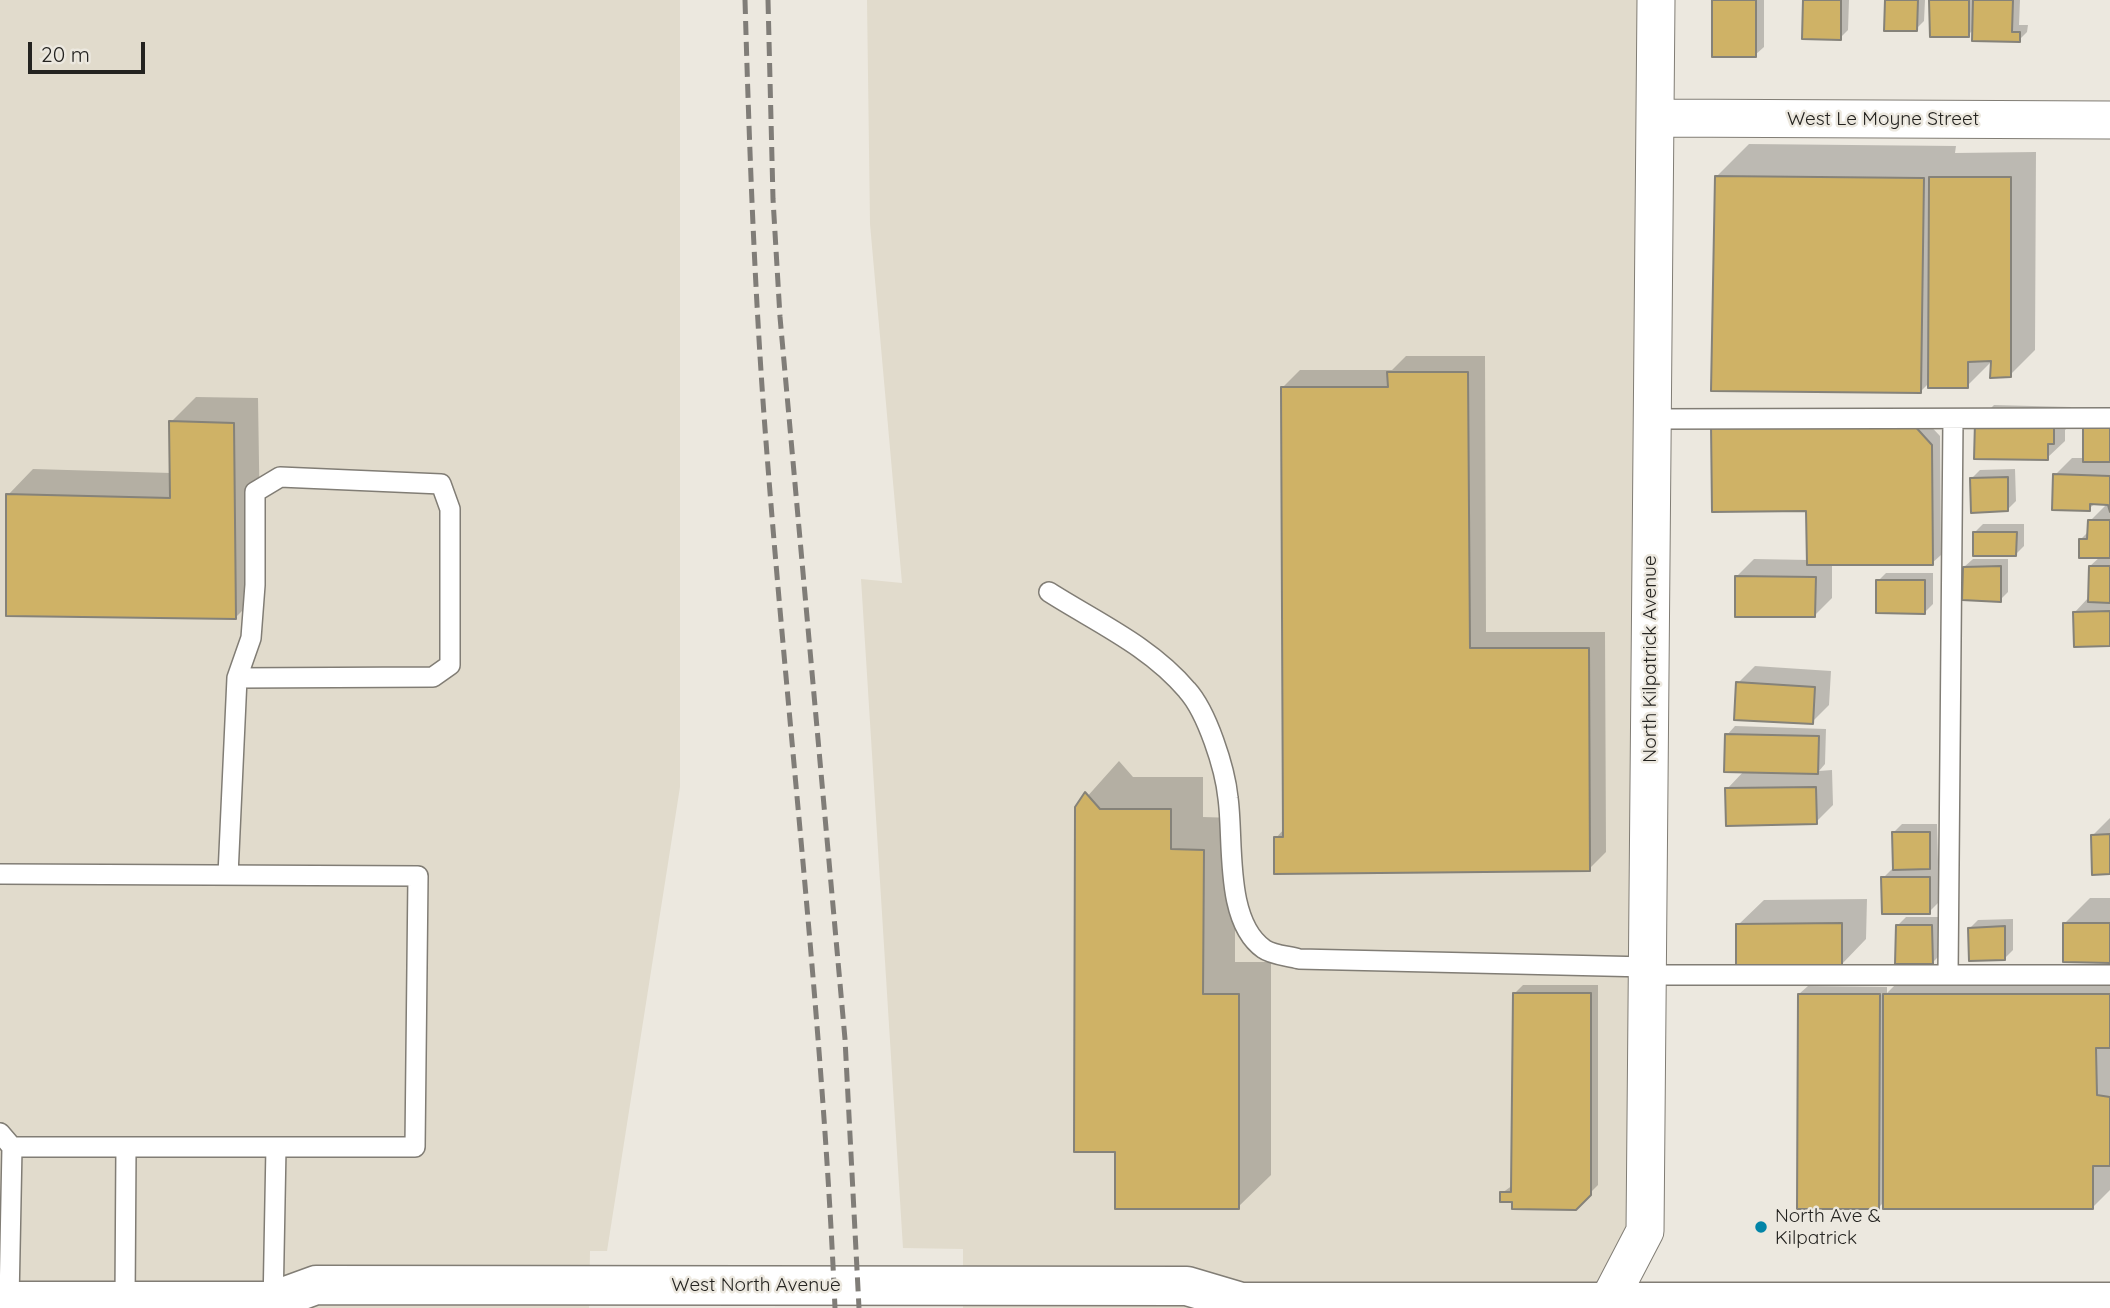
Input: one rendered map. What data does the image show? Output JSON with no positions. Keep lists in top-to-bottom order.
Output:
{
  "streets": {
    "main road": ["West North Avenue"],
    "street": ["West Le Moyne Street", "North Kilpatrick Avenue"]
  },
  "crossings": [
    ["West Le Moyne Street", "North Kilpatrick Avenue"],
    ["North Kilpatrick Avenue", "West North Avenue"]
  ],
  "places": ["North Ave & Kilpatrick"],
  "scale_bar": "20 m"
}
